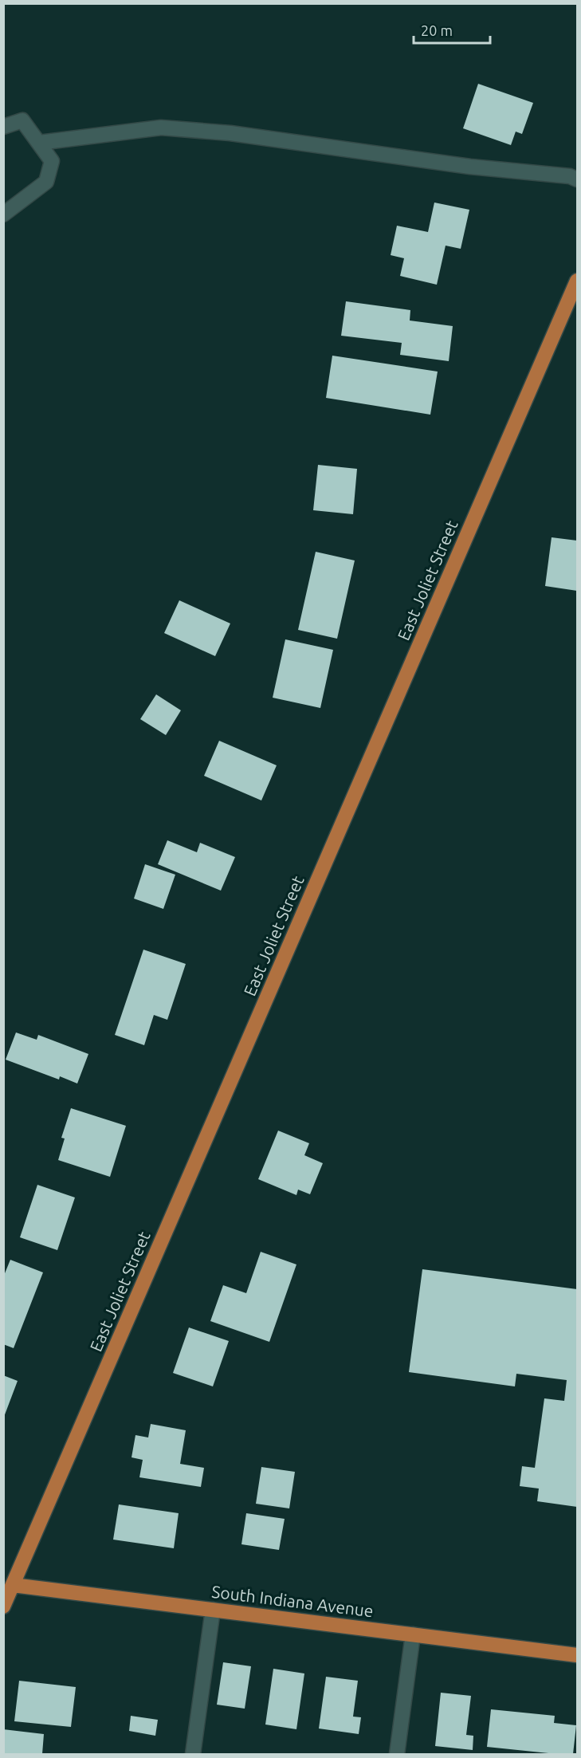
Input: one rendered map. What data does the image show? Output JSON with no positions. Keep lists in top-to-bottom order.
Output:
{
  "streets": {
    "main road": ["East Joliet Street", "South Indiana Avenue"]
  },
  "crossings": [
    ["East Joliet Street", "South Indiana Avenue"]
  ],
  "scale_bar": "20 m"
}
